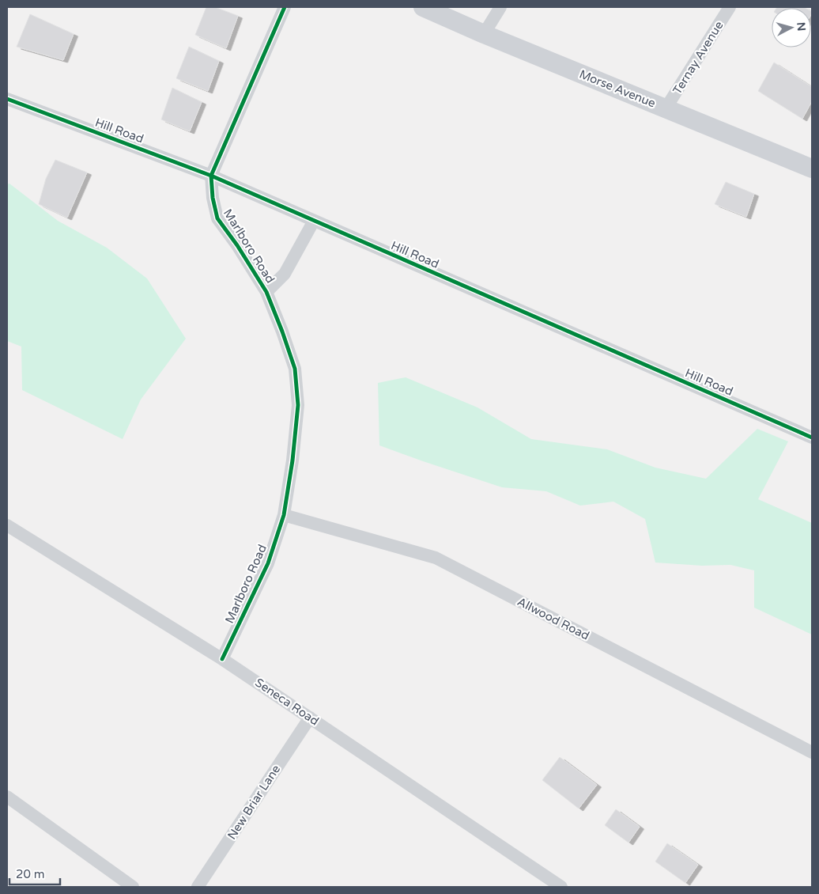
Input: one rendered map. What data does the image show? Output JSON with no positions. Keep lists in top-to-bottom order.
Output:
{
  "streets": {
    "street": [
      "Ternay Avenue",
      "Morse Avenue",
      "Hill Road",
      "Marlboro Road",
      "Allwood Road",
      "Seneca Road",
      "New Briar Lane"
    ]
  },
  "crossings": [
    ["Ternay Avenue", "Morse Avenue"],
    ["Hill Road", "Marlboro Road"],
    ["Marlboro Road", "Allwood Road"],
    ["Marlboro Road", "Seneca Road"],
    ["Seneca Road", "New Briar Lane"]
  ],
  "scale_bar": "20 m",
  "north": "right"
}
